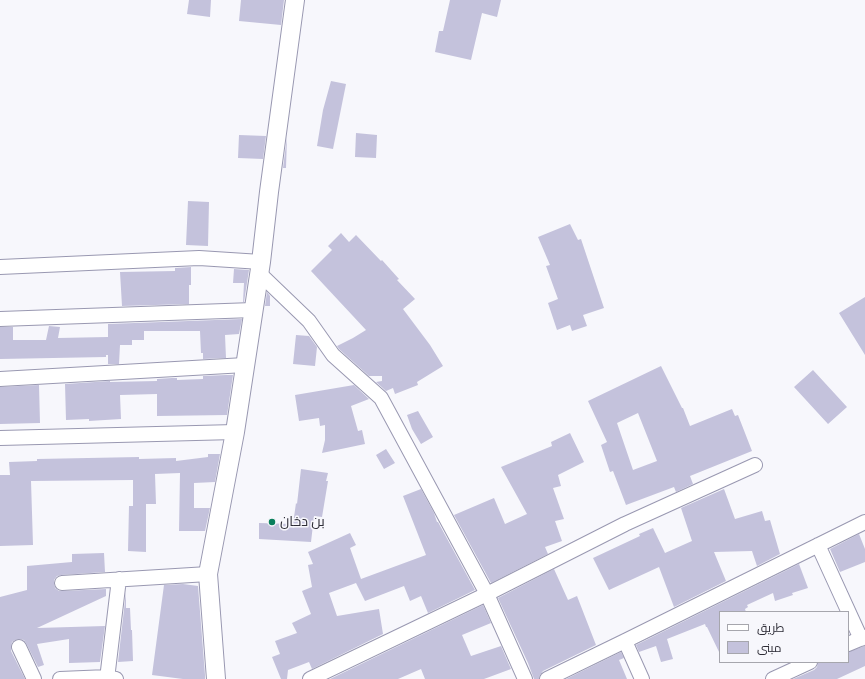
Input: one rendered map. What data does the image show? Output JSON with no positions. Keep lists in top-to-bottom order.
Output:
{
  "places": ["بن دخان"],
  "legend": ["طريق", "مبنى"]
}
